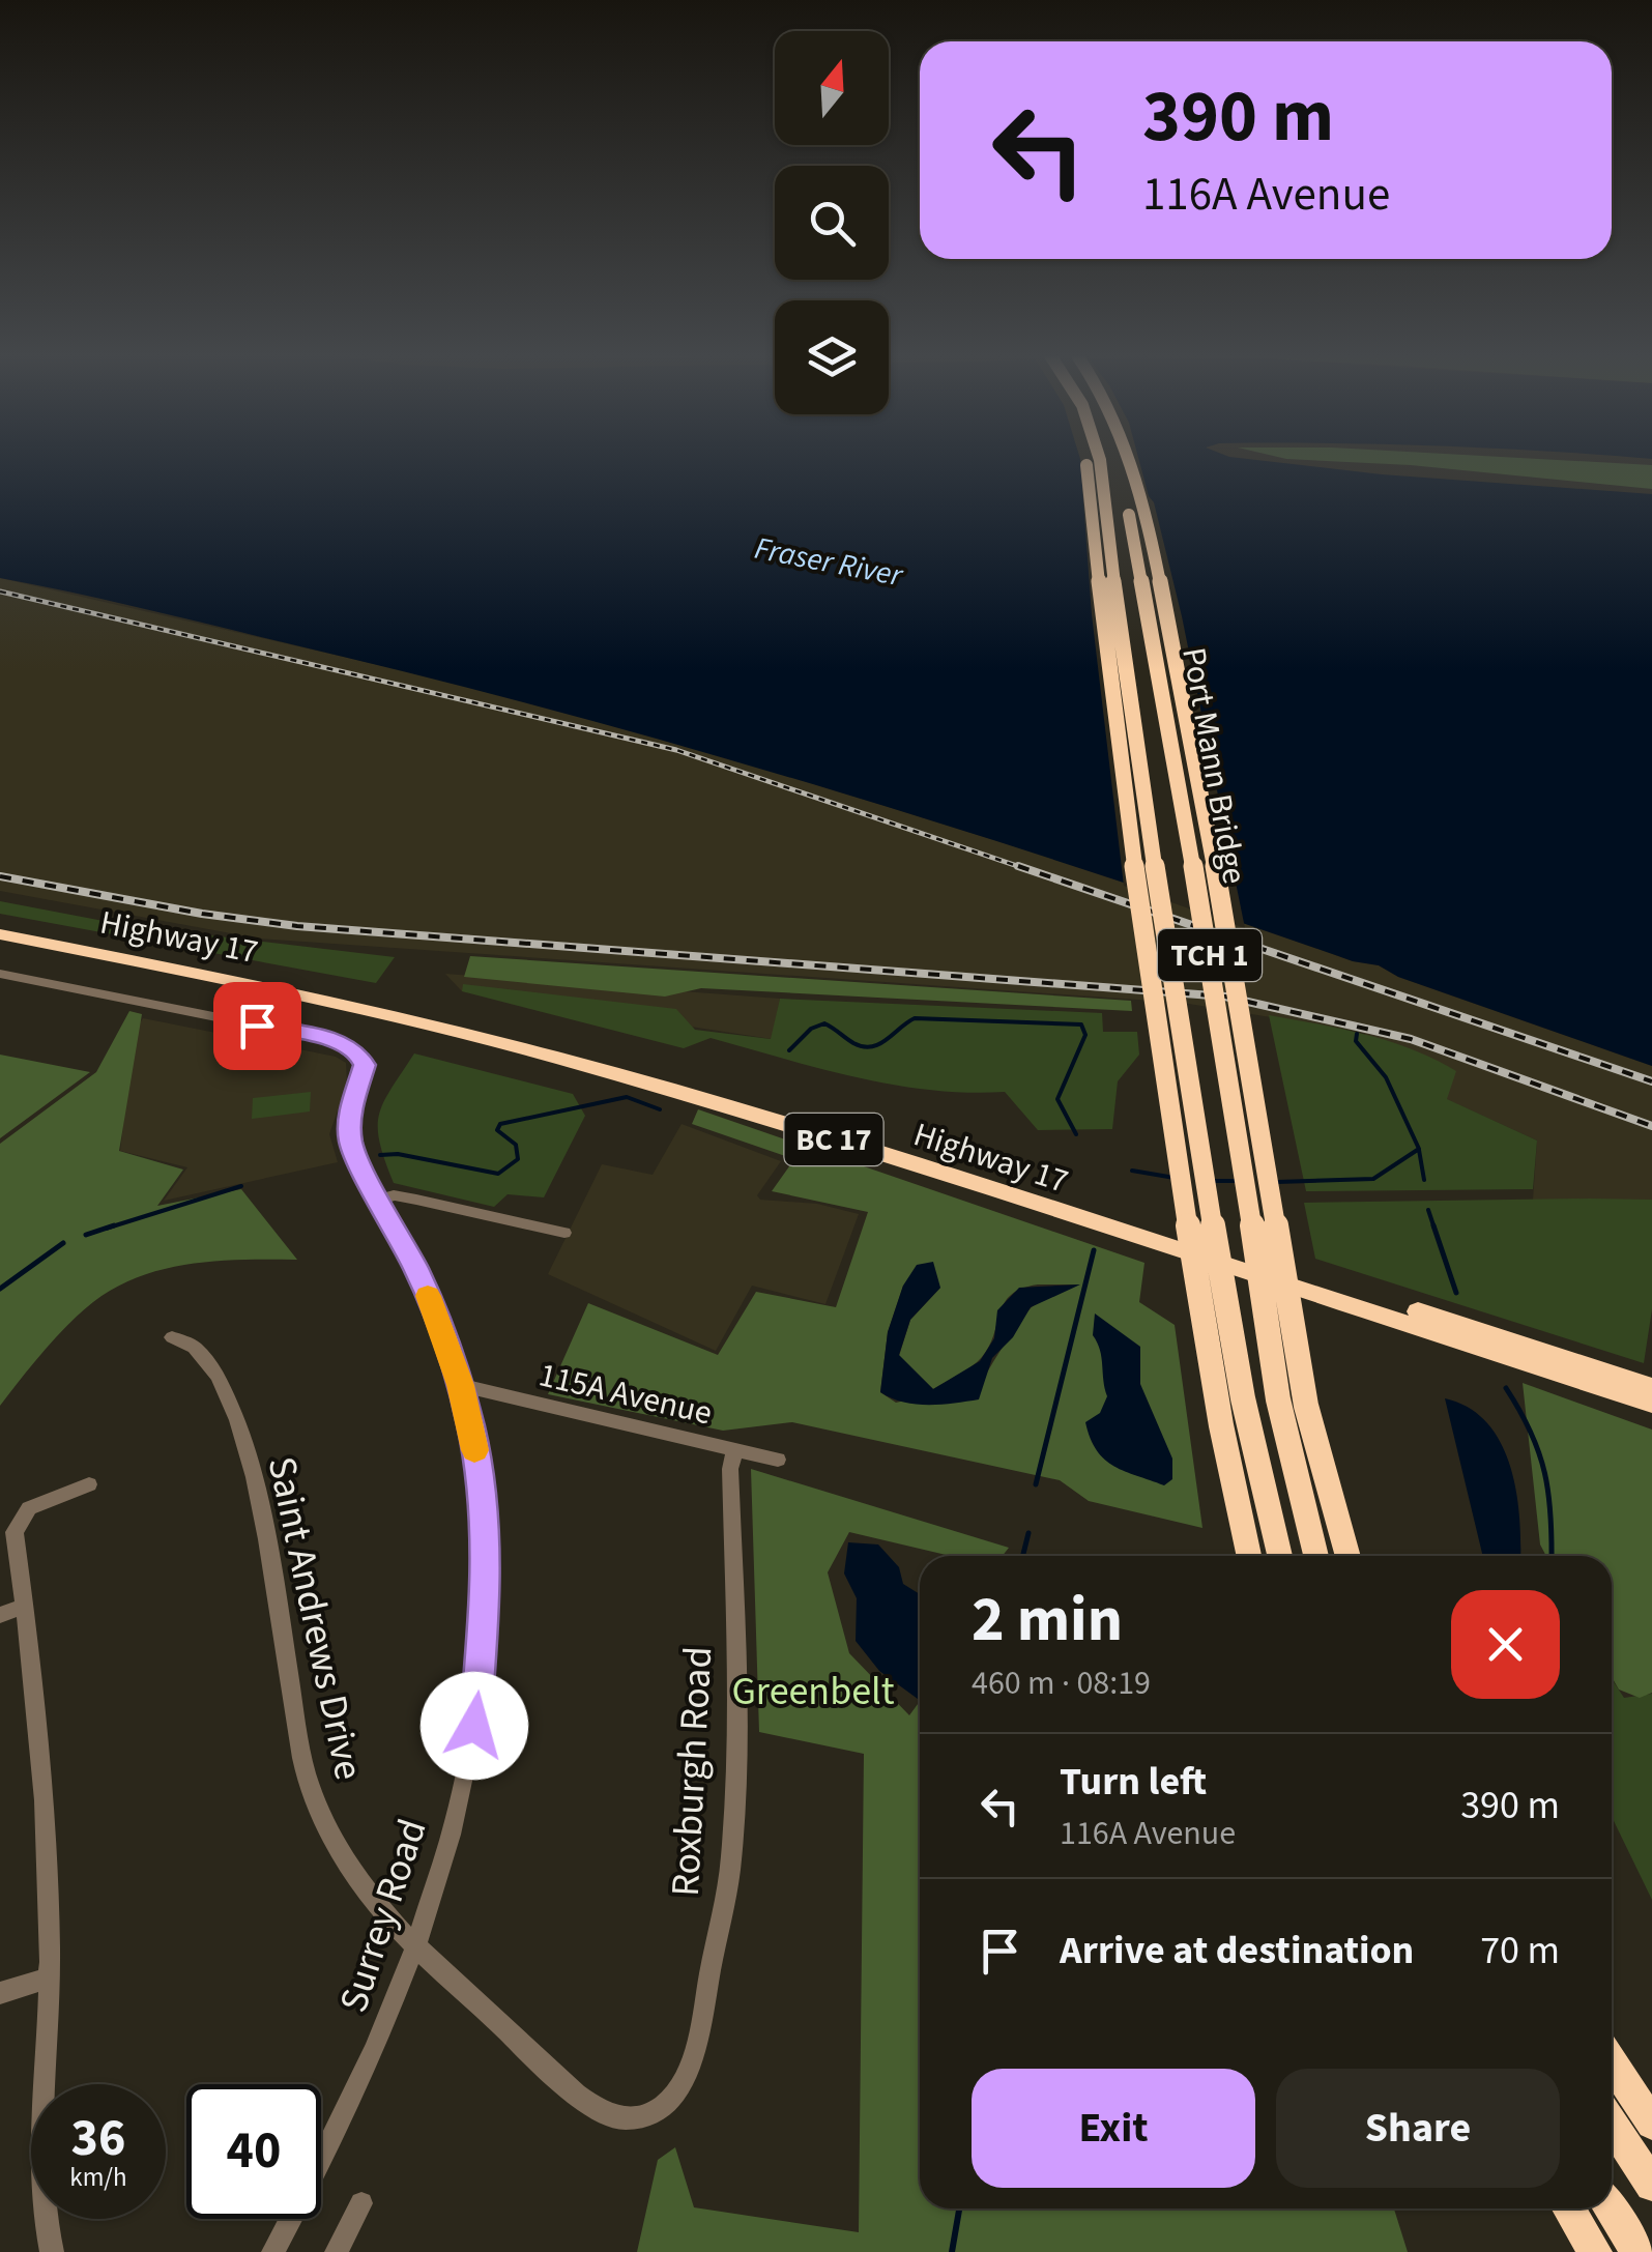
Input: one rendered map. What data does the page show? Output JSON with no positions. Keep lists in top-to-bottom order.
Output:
{
  "streets": {
    "highway": [
      "Port Mann Bridge",
      "Highway 17",
      "TCH 1",
      "BC 17"
    ],
    "street": [
      "115A Avenue",
      "Saint Andrews Drive",
      "Roxburgh Road",
      "Surrey Road"
    ]
  },
  "crossings": [
    ["115A Avenue", "Roxburgh Road"],
    ["115A Avenue", "Surrey Road"],
    ["Saint Andrews Drive", "Roxburgh Road"],
    ["Saint Andrews Drive", "Surrey Road"]
  ],
  "water": ["Fraser River"],
  "parks": ["Greenbelt"],
  "north": "top",
  "page": {
    "turn": ["390 m", "116A Avenue"],
    "heading": ["2 min", "460 m · 08:19"],
    "list": [
      {
        "name": "Turn left",
        "note": "116A Avenue",
        "value": "390 m"
      },
      {
        "name": "Arrive at destination",
        "value": "70 m"
      }
    ],
    "buttons": ["Exit", "Share"],
    "speed": "36 km/h",
    "limit": "40"
  }
}
